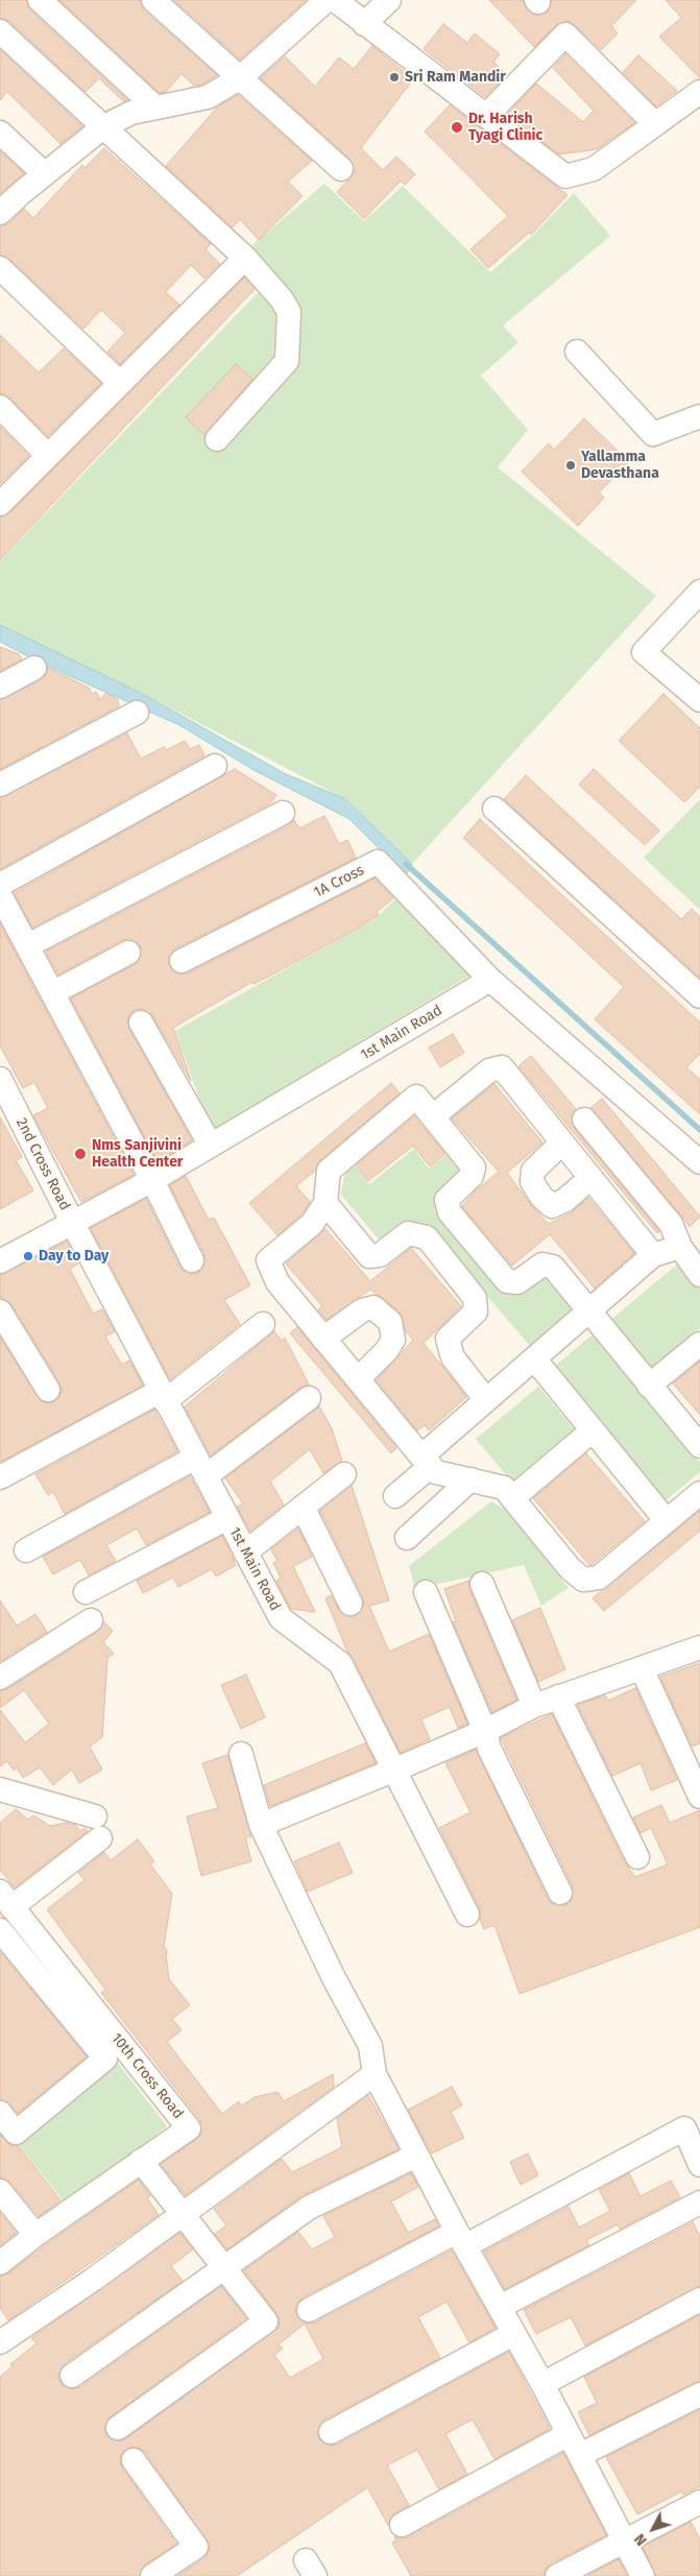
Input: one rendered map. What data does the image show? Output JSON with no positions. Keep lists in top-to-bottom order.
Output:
{
  "streets": {
    "street": [
      "1A Cross",
      "1st Main Road",
      "2nd Cross Road",
      "10th Cross Road"
    ]
  },
  "crossings": [
    ["1A Cross", "1st Main Road"],
    ["1st Main Road", "2nd Cross Road"]
  ],
  "places": [
    "Sri Ram Mandir",
    "Dr. Harish Tyagi Clinic",
    "Yallamma Devasthana",
    "Nms Sanjivini Health Center",
    "Day to Day"
  ],
  "north": "bottom left"
}
